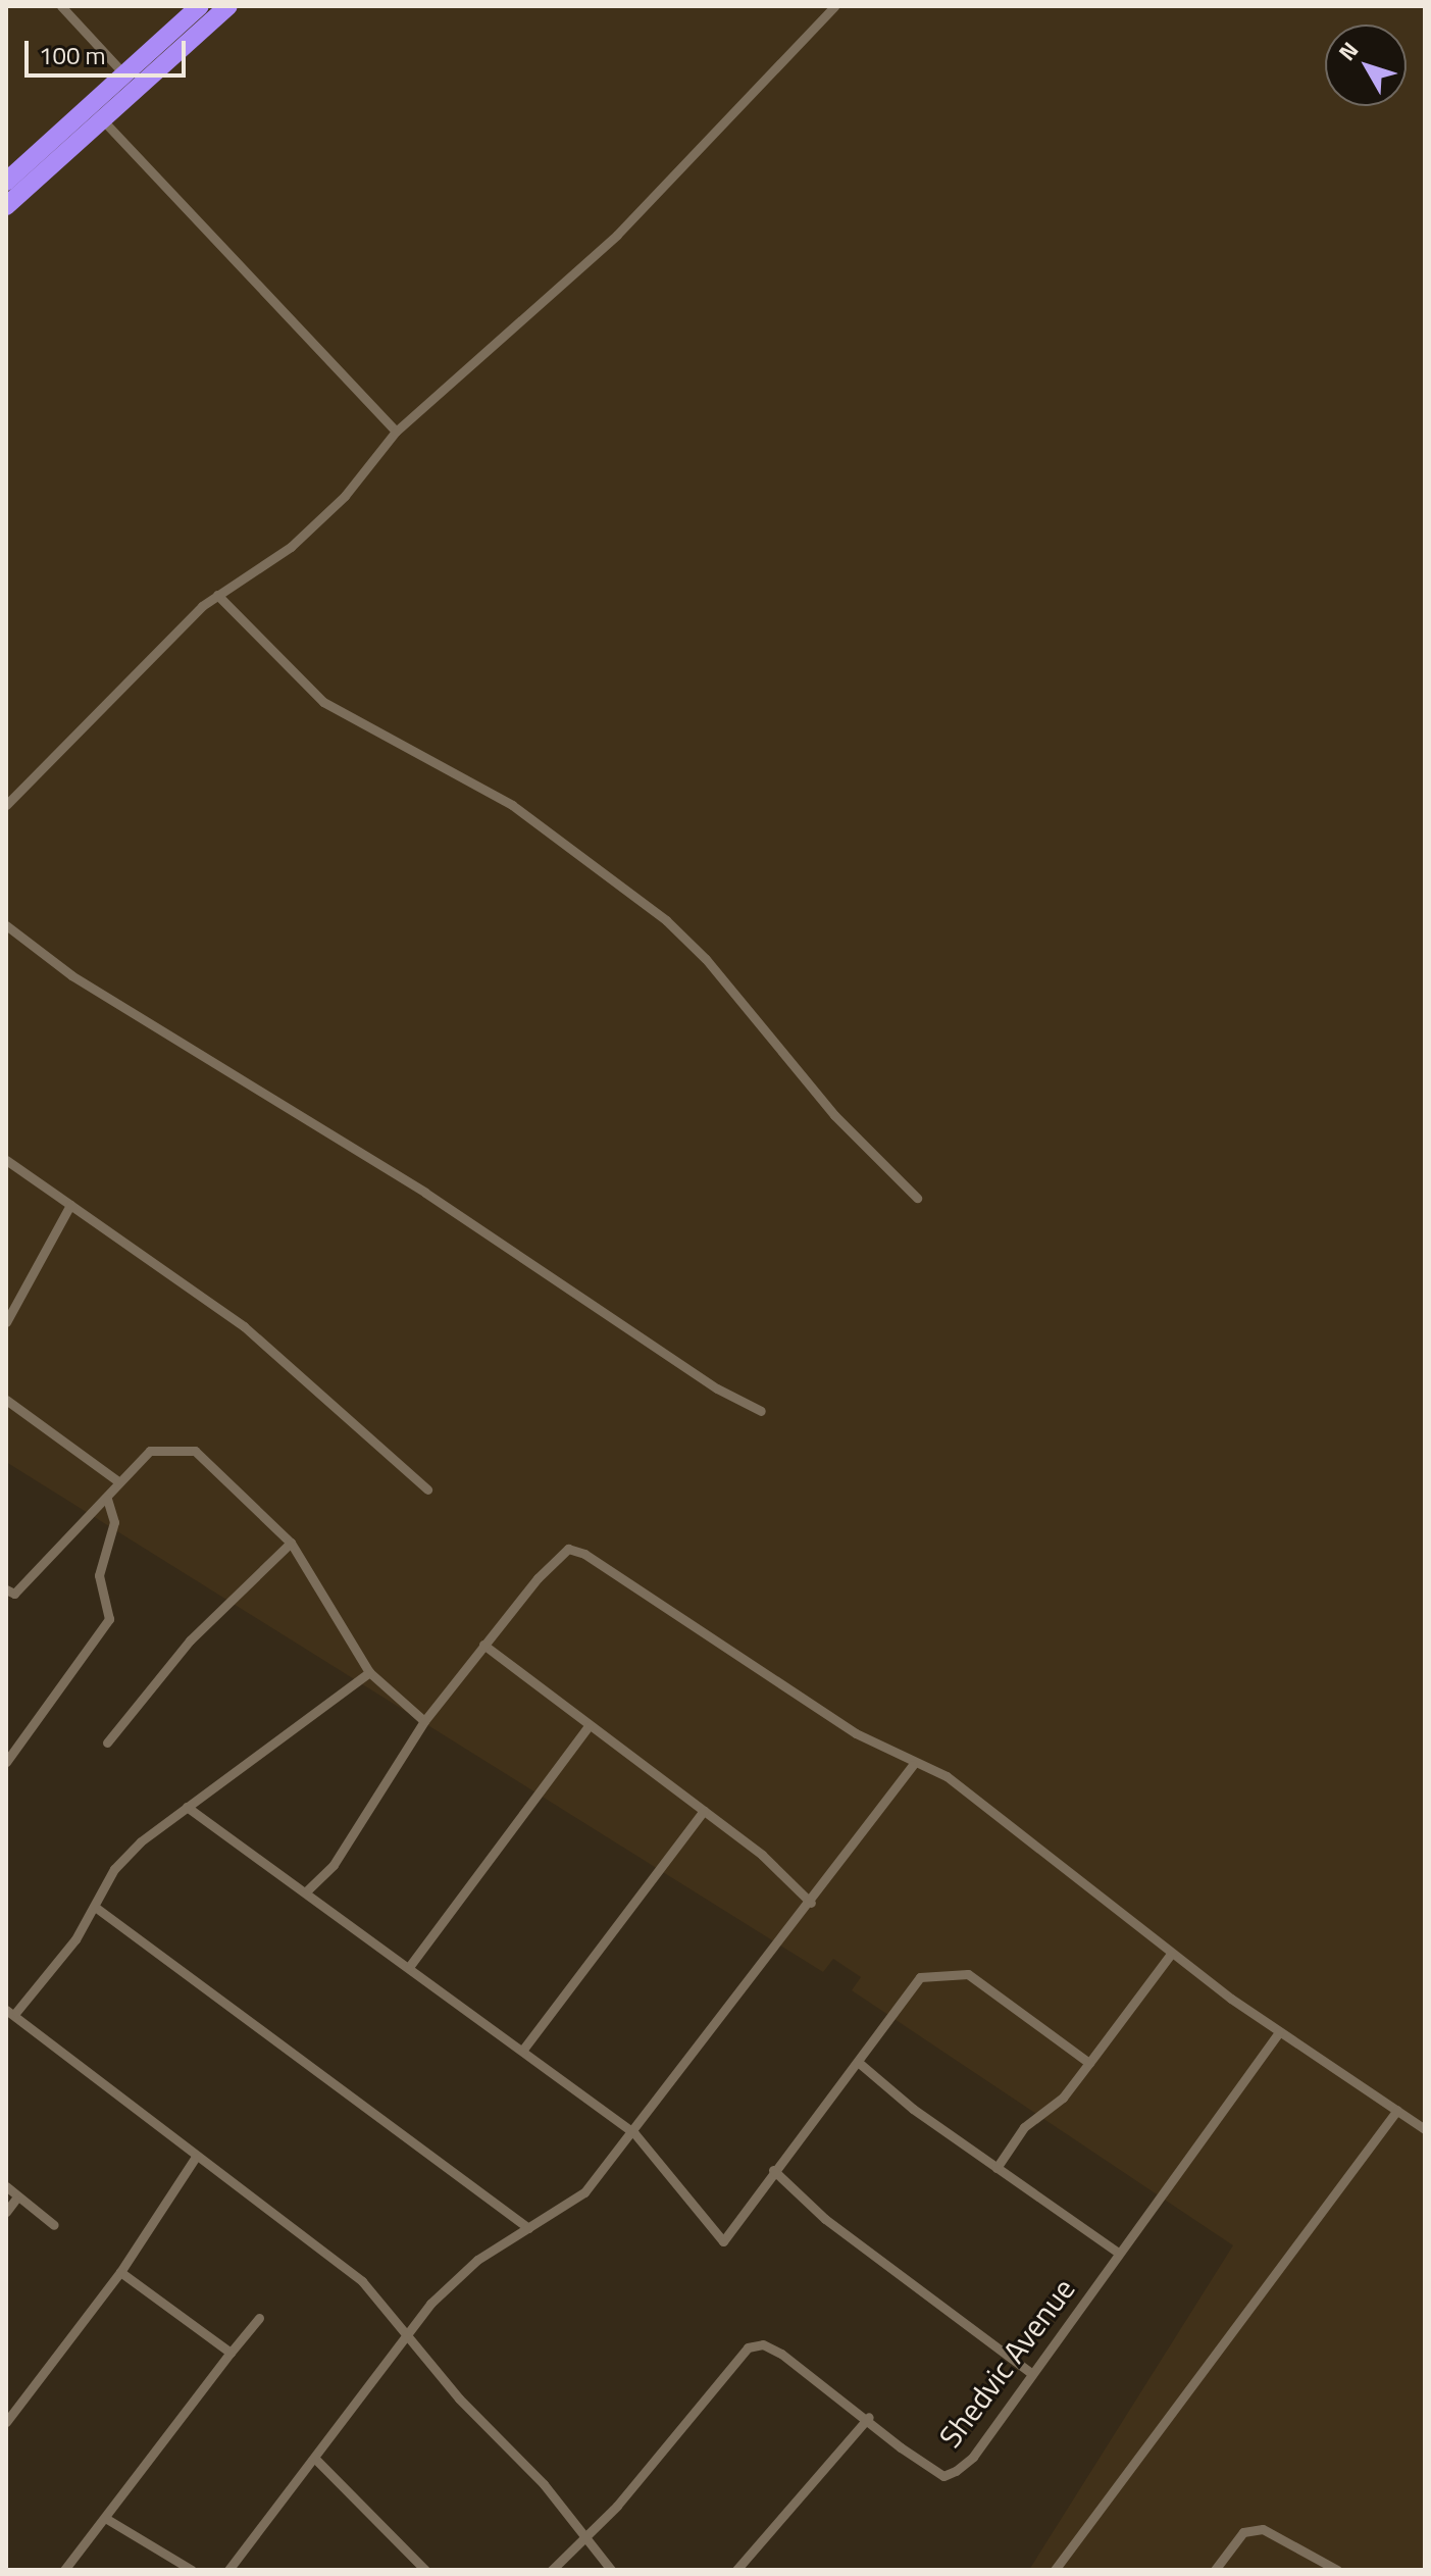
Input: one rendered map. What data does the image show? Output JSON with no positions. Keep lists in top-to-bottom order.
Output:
{
  "streets": {
    "street": ["Shedvic Avenue"]
  },
  "scale_bar": "100 m",
  "north": "top left"
}
